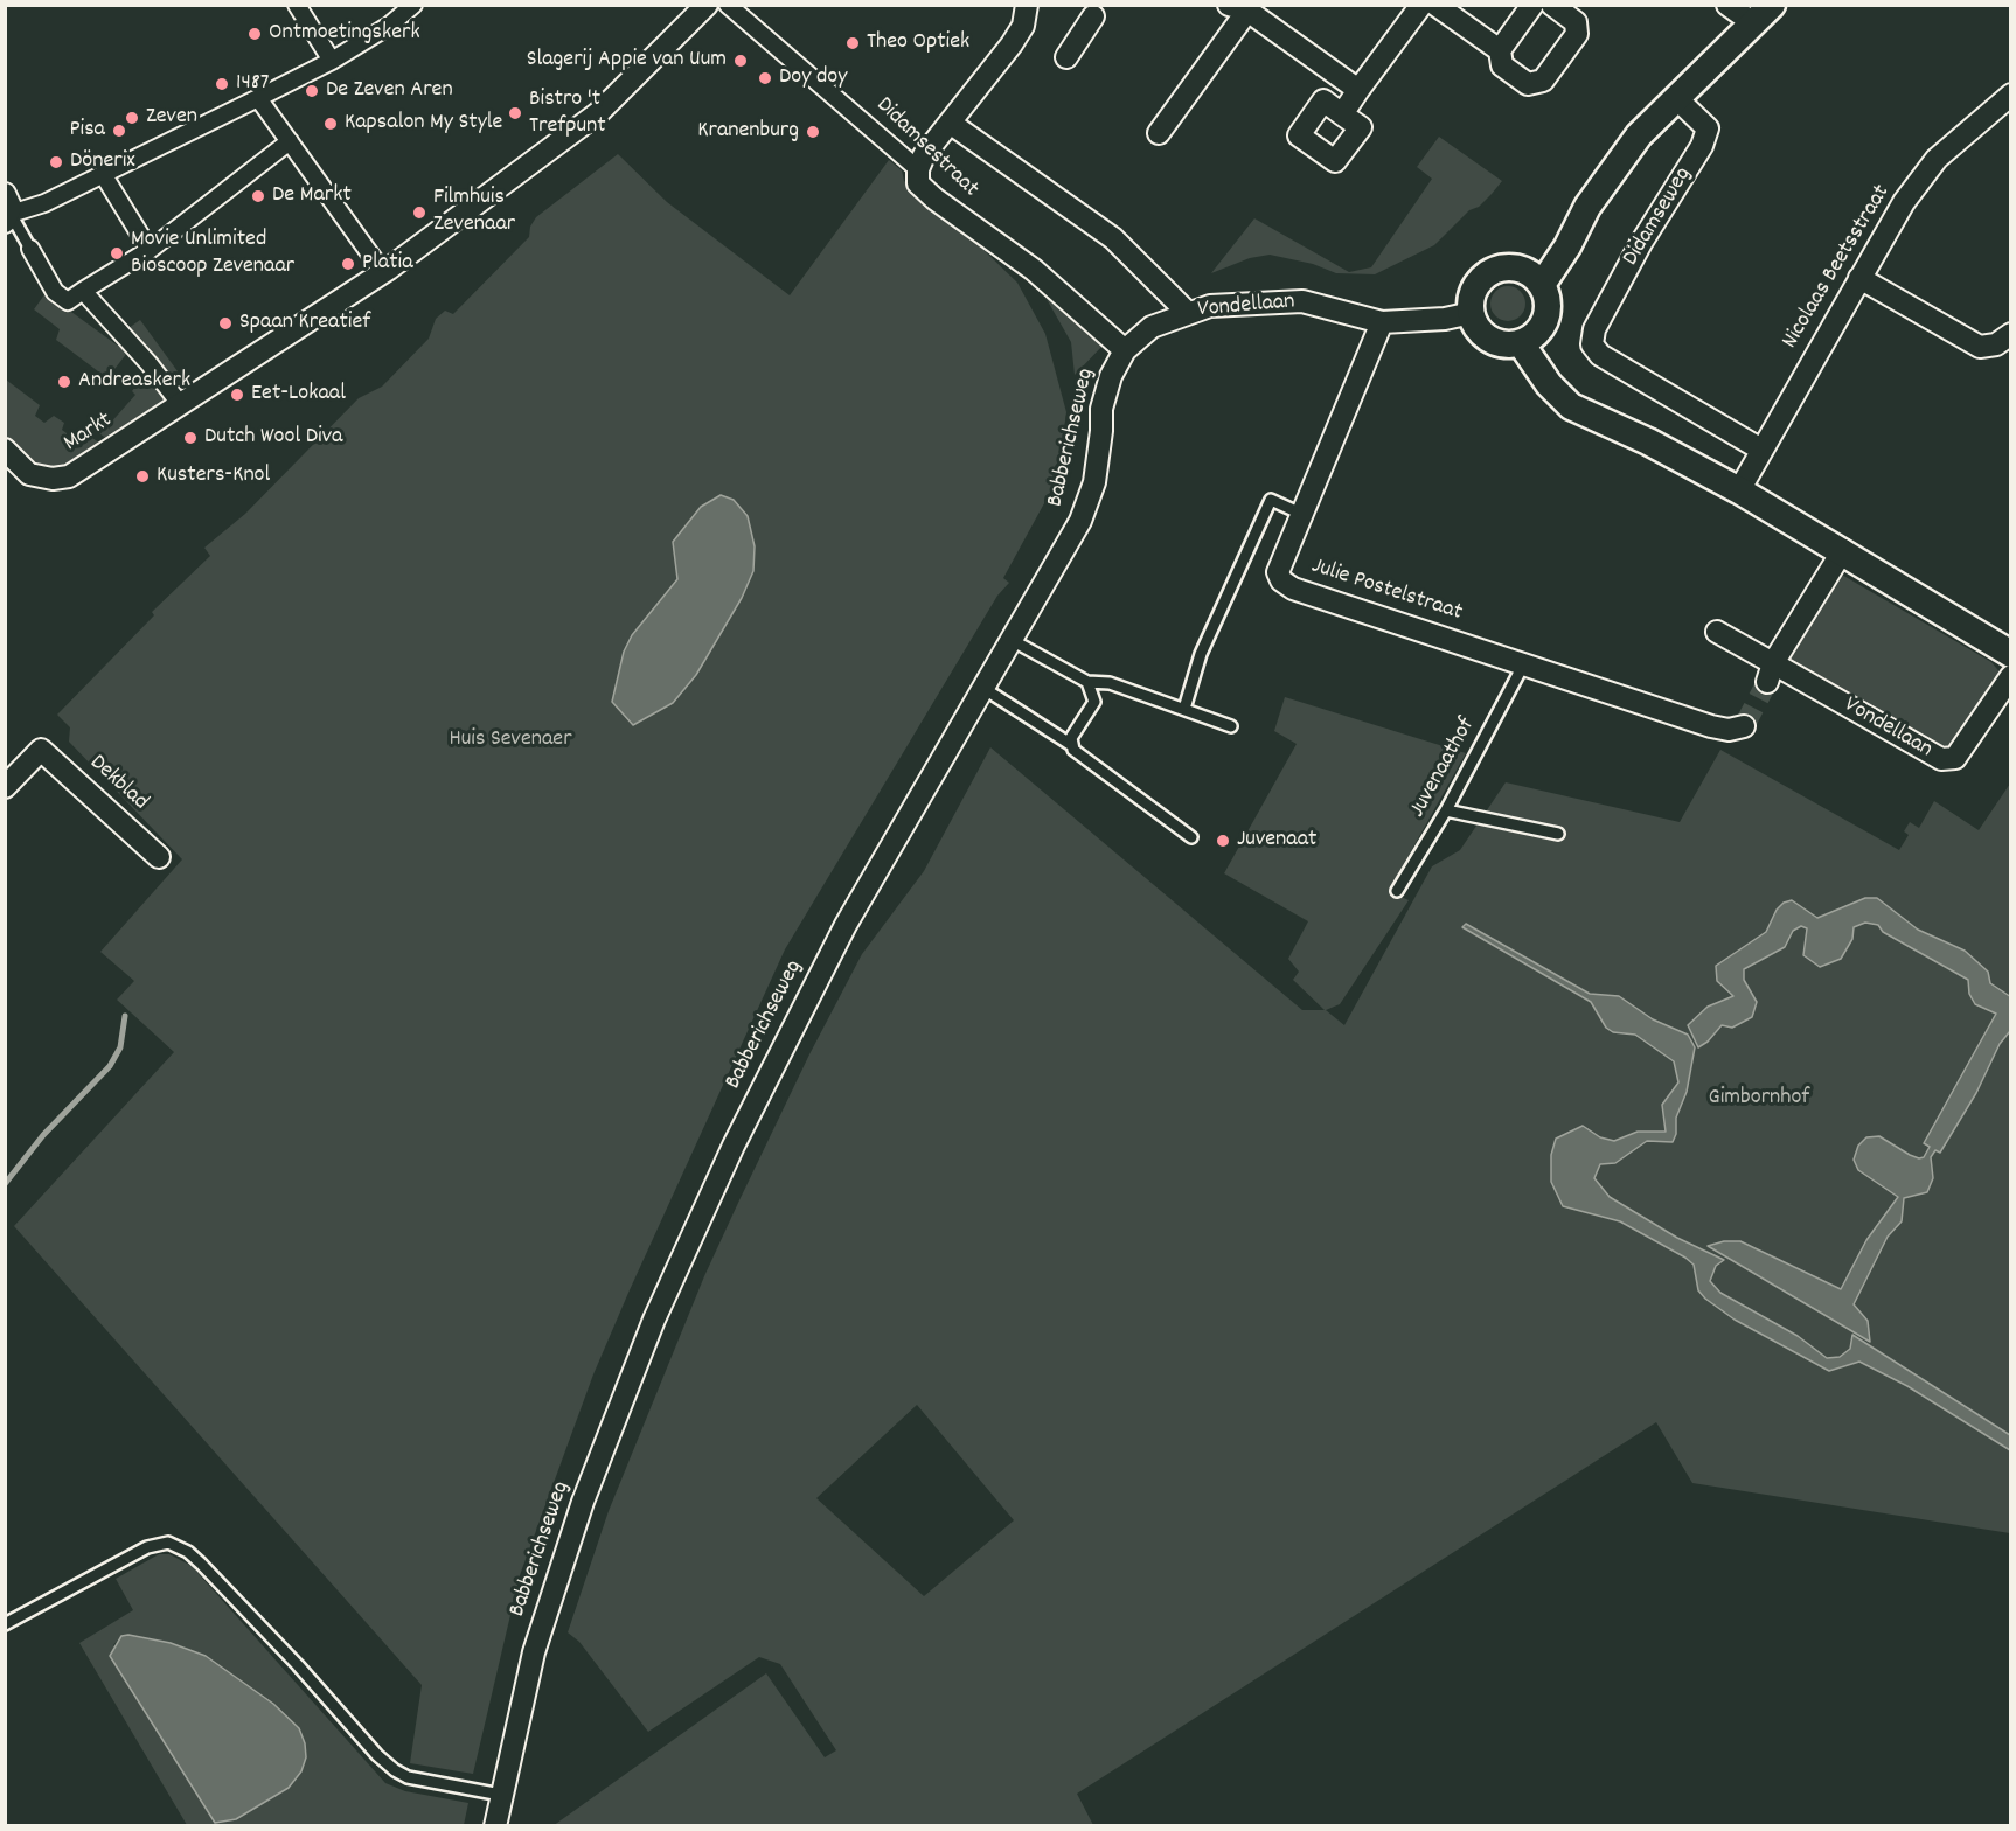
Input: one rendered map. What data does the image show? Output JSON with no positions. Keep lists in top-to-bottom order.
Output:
{
  "streets": {
    "street": [
      "Didamsestraat",
      "Didamseweg",
      "Nicolaas Beetsstraat",
      "Vondellaan",
      "Markt",
      "Babberichseweg",
      "Julie Postelstraat",
      "Dekblad"
    ],
    "lane": ["Juvenaathof"]
  },
  "crossings": [
    ["Didamsestraat", "Vondellaan"],
    ["Didamsestraat", "Babberichseweg"],
    ["Didamseweg", "Nicolaas Beetsstraat"],
    ["Vondellaan", "Babberichseweg"],
    ["Vondellaan", "Julie Postelstraat"],
    ["Julie Postelstraat", "Juvenaathof"]
  ],
  "parks": ["Huis Sevenaer", "Gimbornhof"],
  "places": [
    "Ontmoetingskerk",
    "Theo Optiek",
    "Slagerij Appie van Uum",
    "Doy doy",
    "1487",
    "De Zeven Aren",
    "Bistro 't Trefpunt",
    "Zeven",
    "Kapsalon My Style",
    "Pisa",
    "Kranenburg",
    "Dönerix",
    "De Markt",
    "Filmhuis Zevenaar",
    "Movie Unlimited Bioscoop Zevenaar",
    "Platia",
    "Spaan Kreatief",
    "Andreaskerk",
    "Eet-Lokaal",
    "Dutch Wool Diva",
    "Kusters-Knol",
    "Juvenaat"
  ]
}
